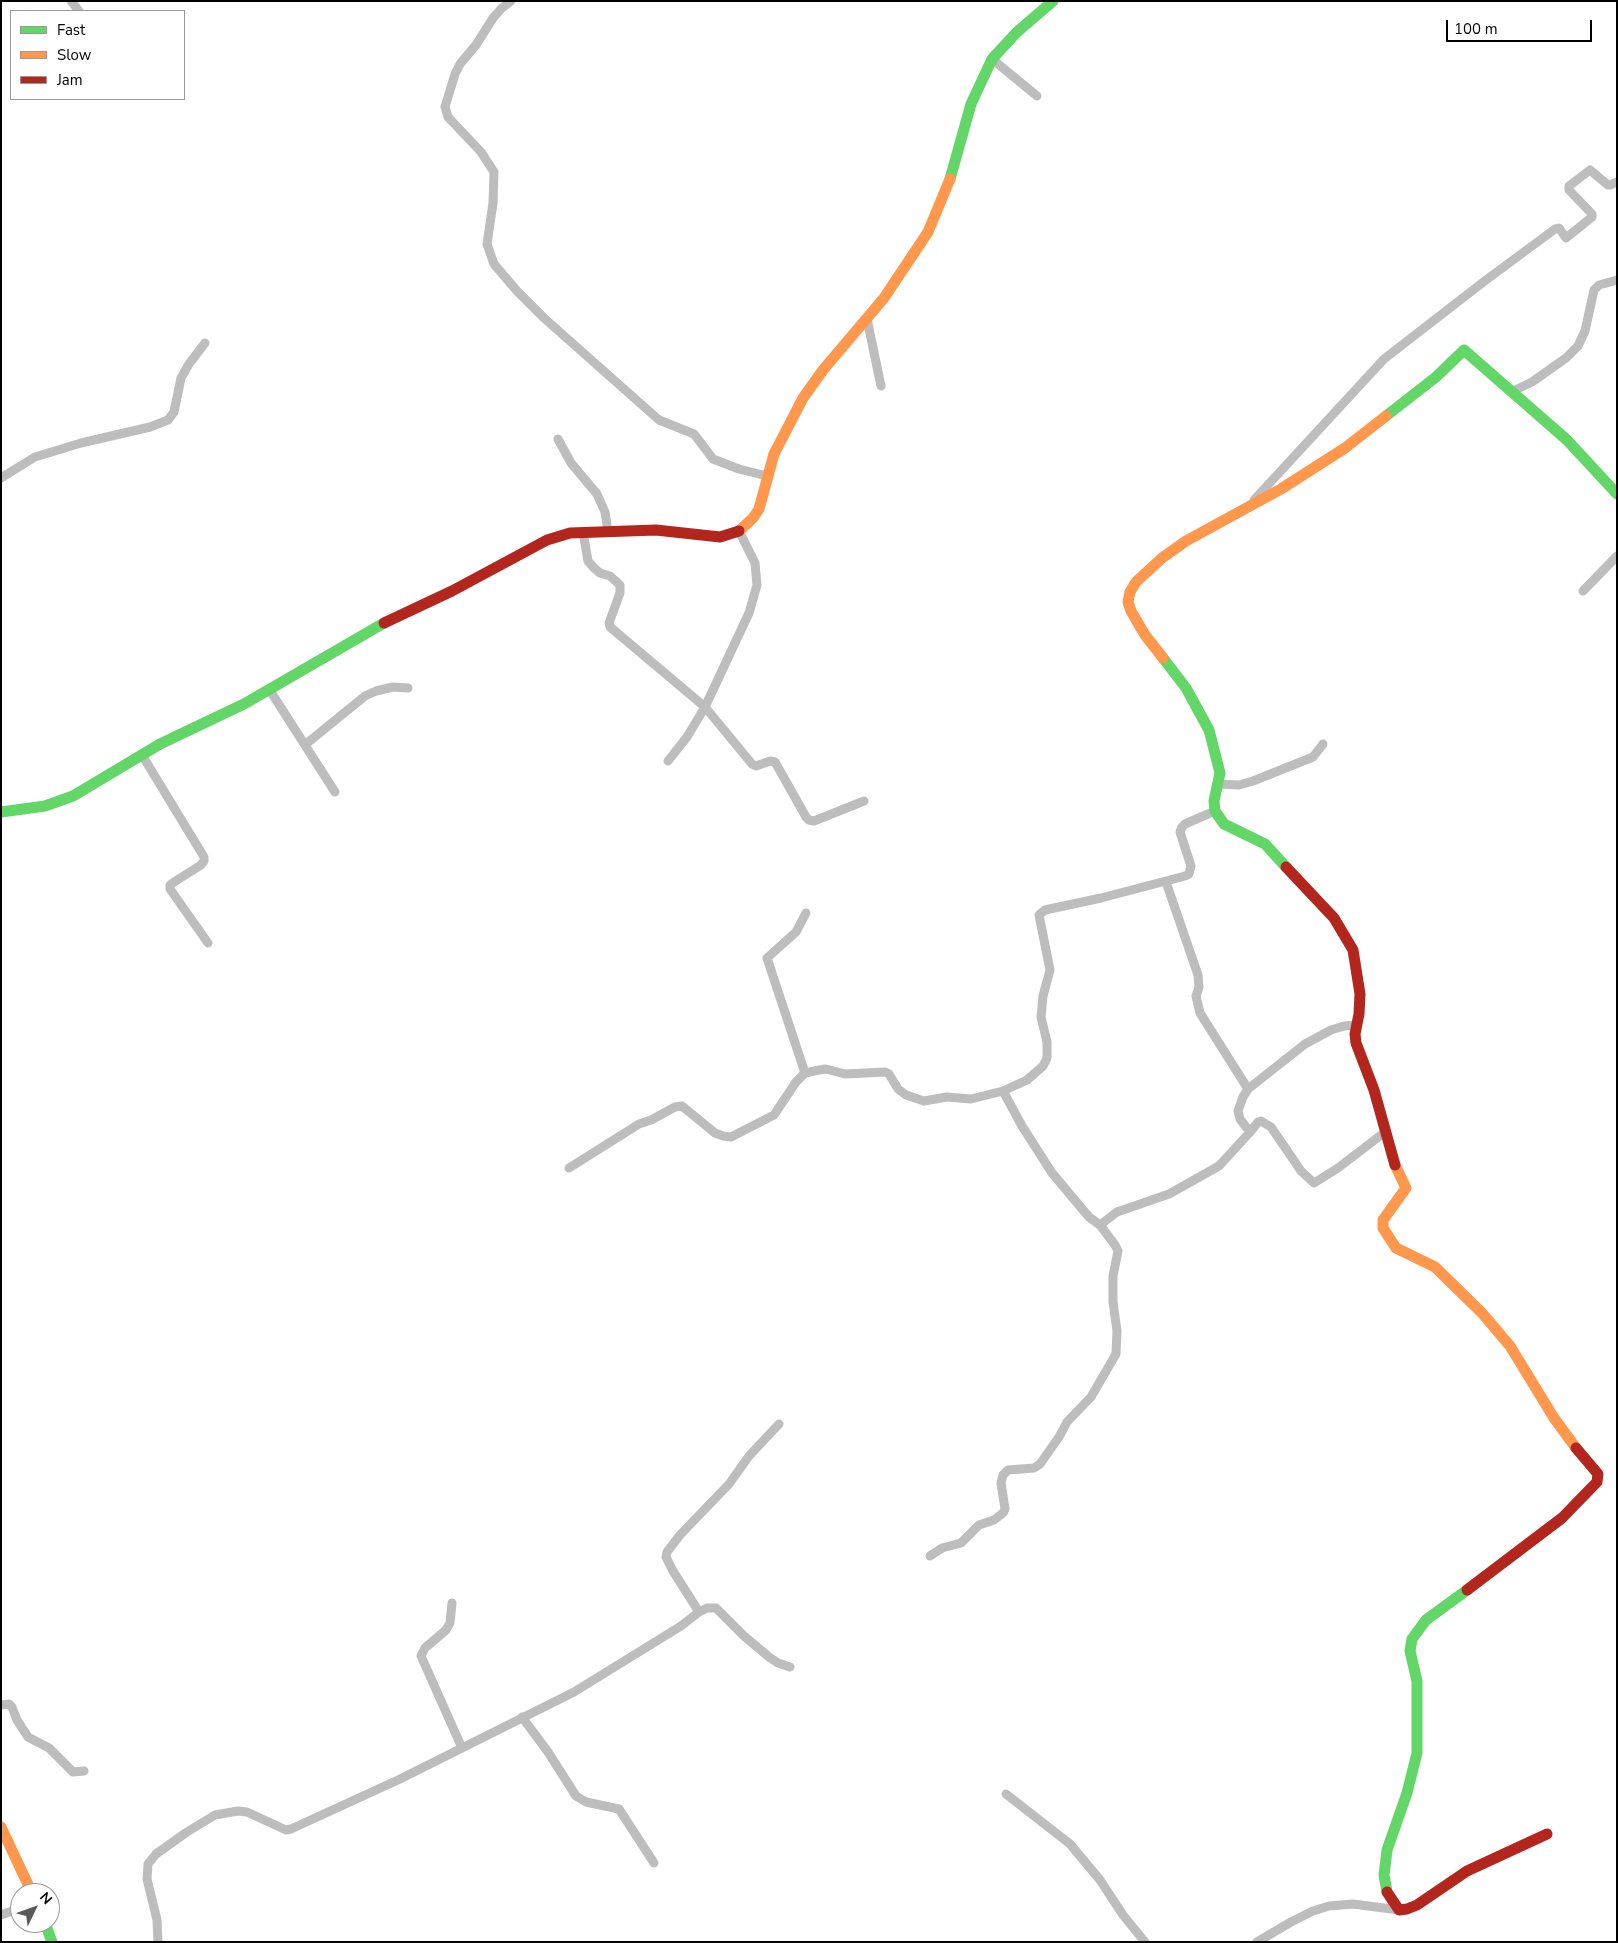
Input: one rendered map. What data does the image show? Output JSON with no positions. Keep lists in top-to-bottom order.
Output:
{
  "legend": ["Fast", "Slow", "Jam"],
  "scale_bar": "100 m",
  "north": "top right"
}
